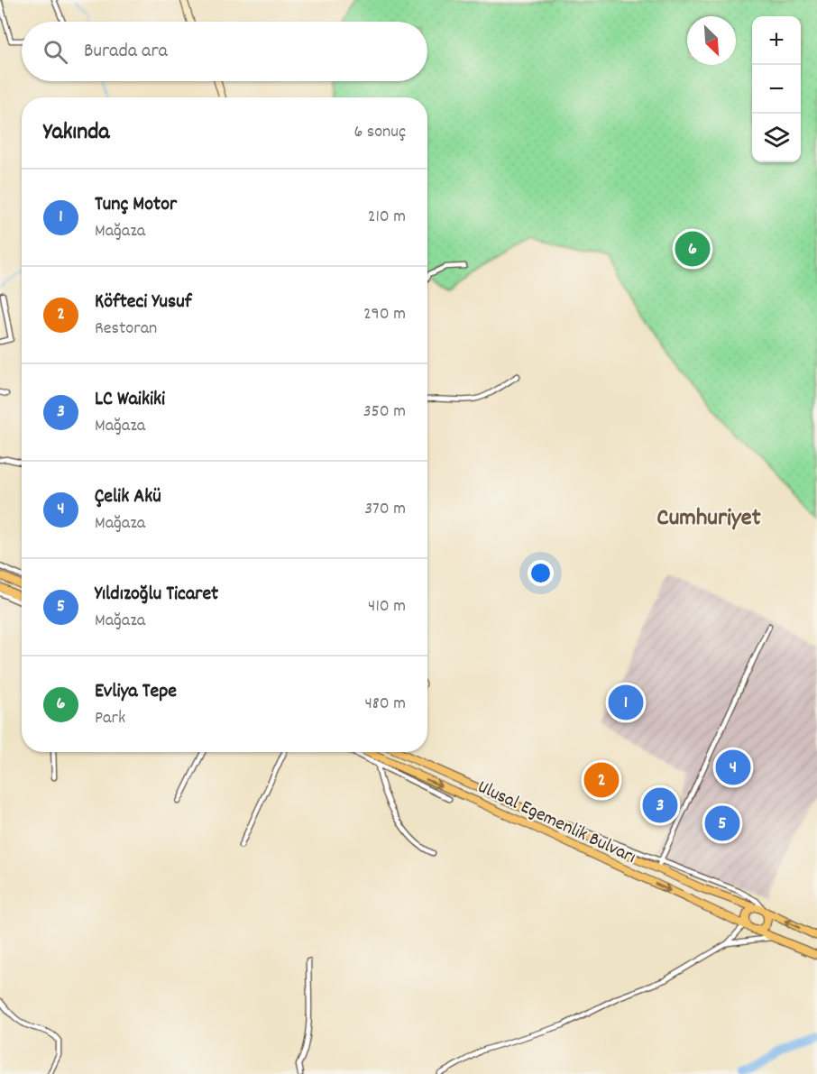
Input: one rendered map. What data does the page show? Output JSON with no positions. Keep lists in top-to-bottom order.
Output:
{
  "streets": {
    "highway": ["Ulusal Egemenlik Bulvarı"]
  },
  "districts": ["Cumhuriyet"],
  "north": "bottom right",
  "page": {
    "map_buttons": ["+", "−"],
    "search": "Burada ara",
    "heading": ["Yakında", "6 sonuç"],
    "list": [
      {
        "mark": "1",
        "name": "Tunç Motor",
        "note": "Mağaza",
        "value": "210 m"
      },
      {
        "mark": "2",
        "name": "Köfteci Yusuf",
        "note": "Restoran",
        "value": "290 m"
      },
      {
        "mark": "3",
        "name": "LC Waikiki",
        "note": "Mağaza",
        "value": "350 m"
      },
      {
        "mark": "4",
        "name": "Çelik Akü",
        "note": "Mağaza",
        "value": "370 m"
      },
      {
        "mark": "5",
        "name": "Yıldızoğlu Ticaret",
        "note": "Mağaza",
        "value": "410 m"
      },
      {
        "mark": "6",
        "name": "Evliya Tepe",
        "note": "Park",
        "value": "480 m"
      }
    ],
    "pins": [
      "6",
      "1",
      "4",
      "2",
      "3",
      "5"
    ]
  }
}
